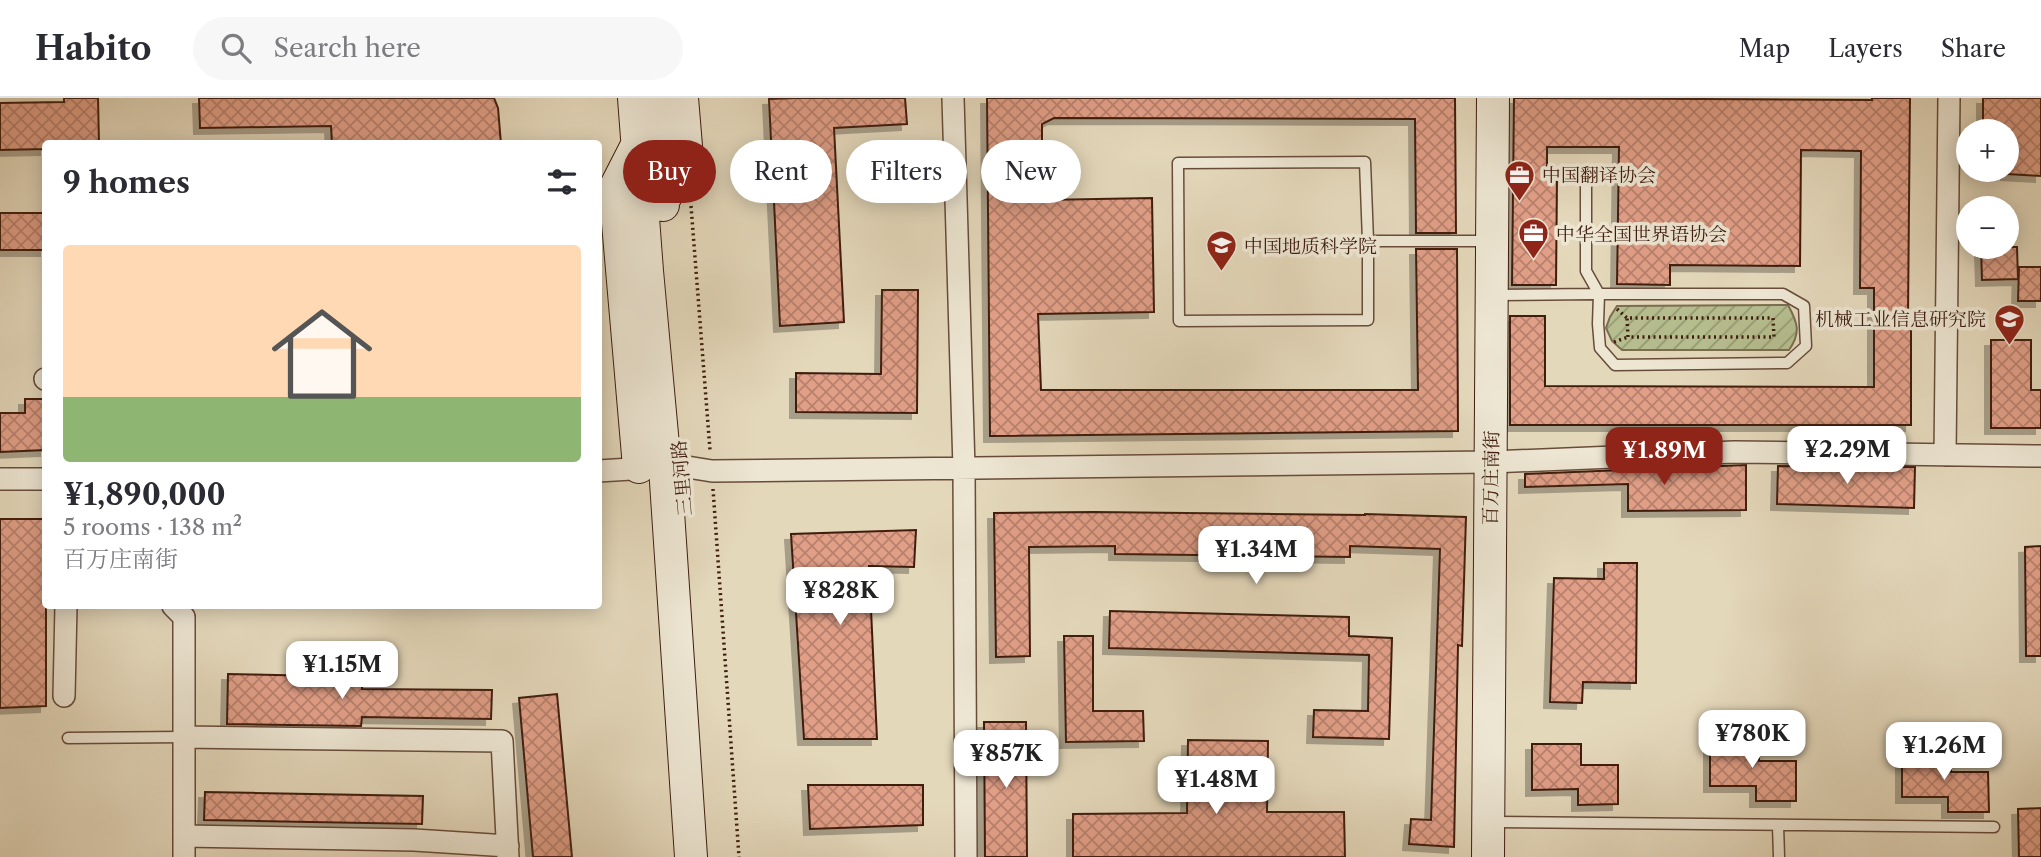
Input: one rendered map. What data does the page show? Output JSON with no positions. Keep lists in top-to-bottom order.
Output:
{
  "streets": {
    "street": ["三里河路", "百万庄南街"]
  },
  "places": {
    "office": ["中国翻译协会", "中华全国世界语协会"],
    "school or university": ["中国地质科学院", "机械工业信息研究院"]
  },
  "page": {
    "header": "Habito",
    "search": "Search here",
    "nav": ["Map", "Layers", "Share"],
    "map_buttons": ["+", "−"],
    "chip": [
      "Buy",
      "Rent",
      "Filters",
      "New"
    ],
    "heading": "9 homes",
    "list": [
      {
        "name": "¥1,890,000",
        "note": "5 rooms · 138 m² · 百万庄南街"
      }
    ],
    "price": [
      "¥2.29M",
      "¥1.89M",
      "¥1.34M",
      "¥828K",
      "¥1.15M",
      "¥780K",
      "¥1.26M",
      "¥857K",
      "¥1.48M"
    ]
  }
}
